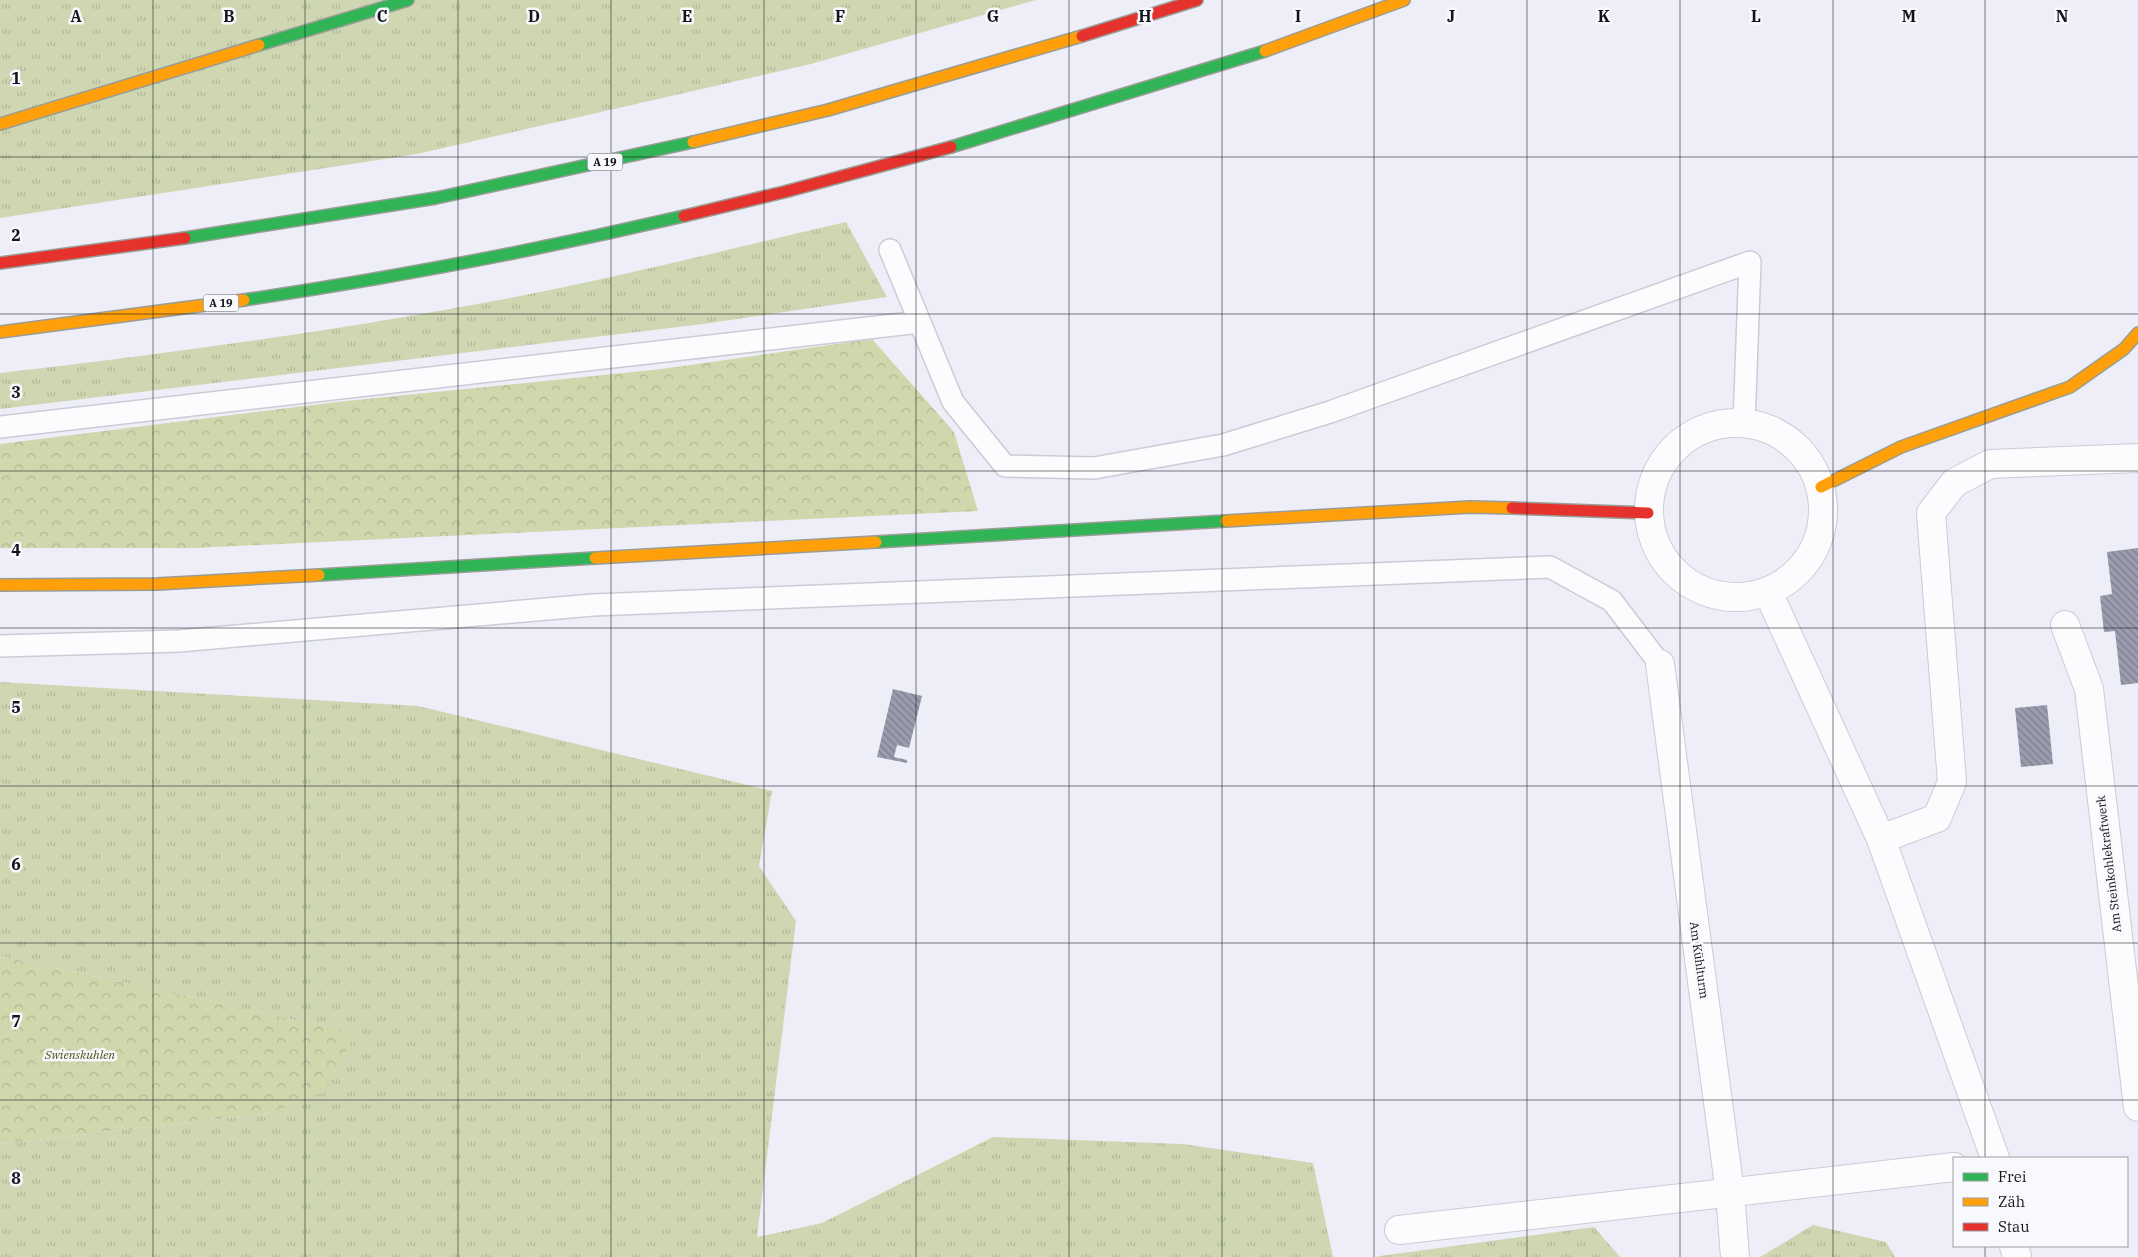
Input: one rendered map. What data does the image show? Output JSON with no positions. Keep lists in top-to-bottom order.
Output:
{
  "streets": {
    "highway": ["A 19"],
    "street": ["Am Steinkohlekraftwerk", "Am Kühlturm"]
  },
  "parks": ["Swienskuhlen"],
  "legend": ["Frei", "Zäh", "Stau"],
  "grid": {
    "columns": [
      "A",
      "B",
      "C",
      "D",
      "E",
      "F",
      "G",
      "H",
      "I",
      "J",
      "K",
      "L",
      "M",
      "N"
    ],
    "rows": [
      "1",
      "2",
      "3",
      "4",
      "5",
      "6",
      "7",
      "8"
    ]
  }
}
